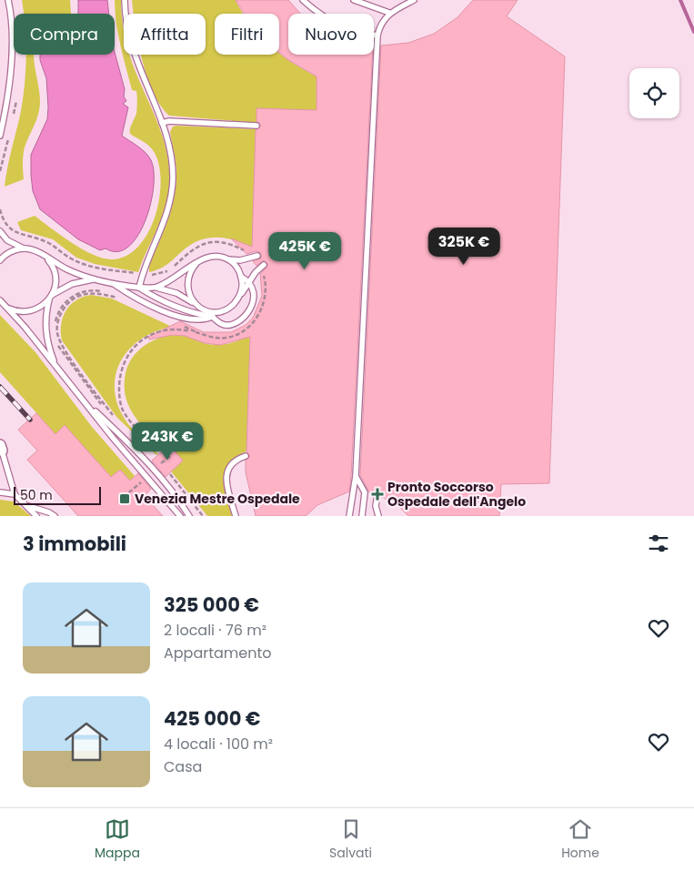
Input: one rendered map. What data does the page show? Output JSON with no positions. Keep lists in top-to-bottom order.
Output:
{
  "places": {
    "health": ["Pronto Soccorso Ospedale dell'Angelo"],
    "transit": ["Venezia Mestre Ospedale"]
  },
  "scale_bar": "50 m",
  "page": {
    "chip": [
      "Compra",
      "Affitta",
      "Filtri",
      "Nuovo"
    ],
    "price": ["325K €", "425K €", "243K €"],
    "scale": "50 m",
    "heading": "3 immobili",
    "list": [
      {
        "name": "325 000 €",
        "note": "2 locali · 76 m² · Appartamento"
      },
      {
        "name": "425 000 €",
        "note": "4 locali · 100 m² · Casa"
      }
    ],
    "tabs": ["Mappa", "Salvati", "Home"]
  }
}
